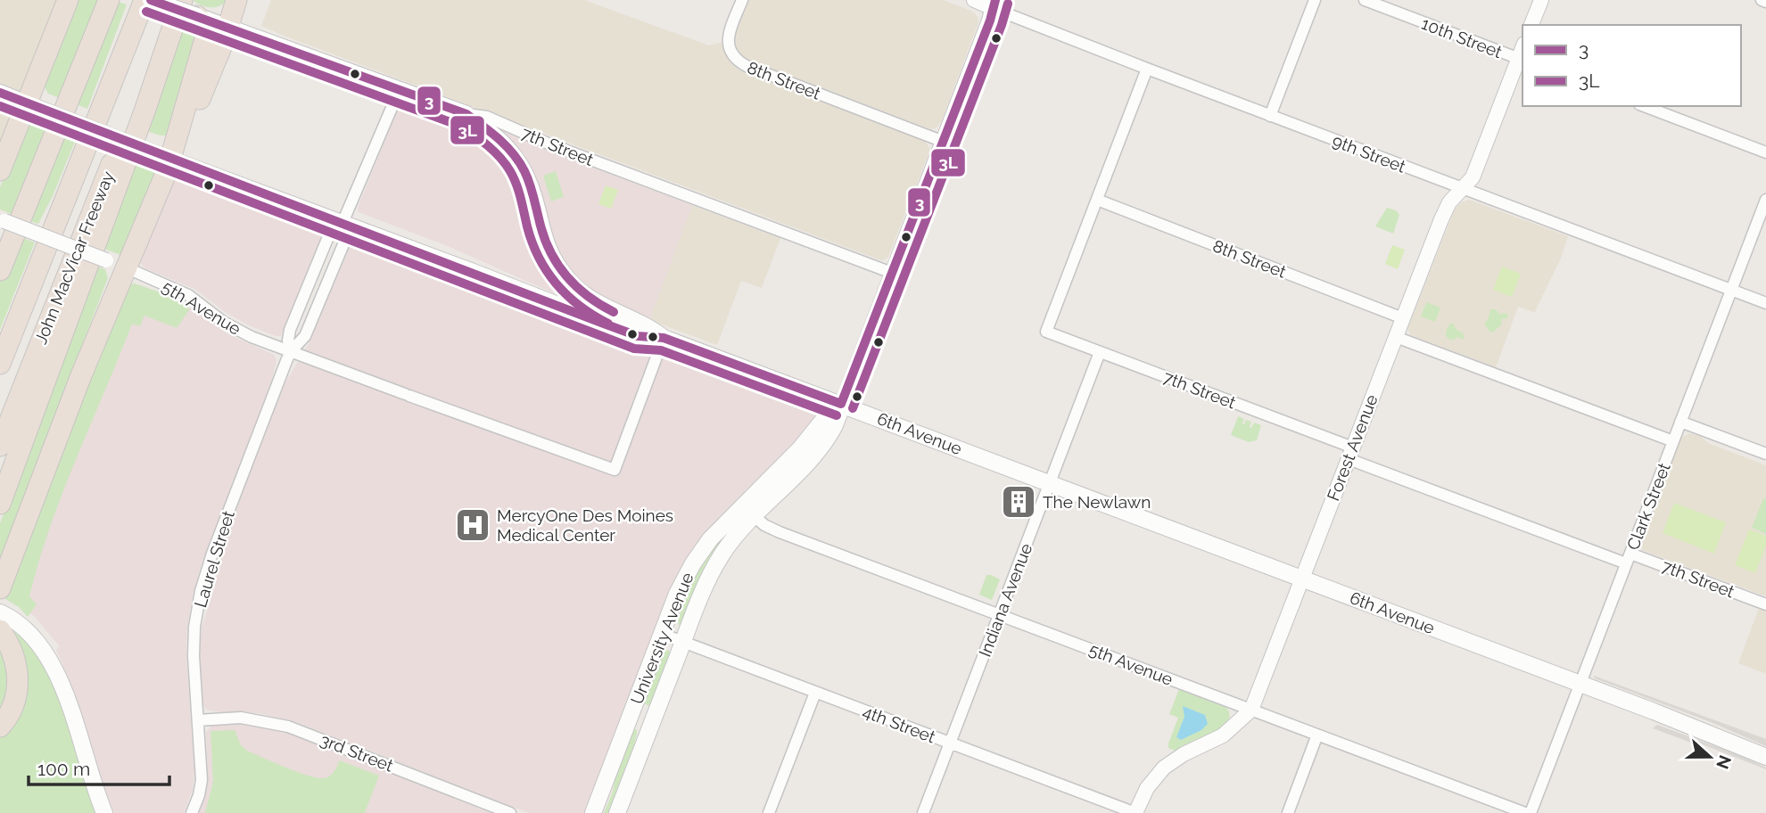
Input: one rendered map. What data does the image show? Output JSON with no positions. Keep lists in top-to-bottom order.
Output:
{
  "streets": {
    "highway": ["John MacVicar Freeway"],
    "main road": ["7th Street", "6th Avenue", "University Avenue"],
    "street": [
      "10th Street",
      "8th Street",
      "9th Street",
      "5th Avenue",
      "Forest Avenue",
      "Clark Street",
      "Laurel Street",
      "Indiana Avenue",
      "4th Street",
      "3rd Street"
    ]
  },
  "crossings": [
    ["10th Street", "Forest Avenue"],
    ["8th Street", "7th Street"],
    ["8th Street", "Forest Avenue"],
    ["8th Street", "University Avenue"],
    ["7th Street", "Forest Avenue"],
    ["7th Street", "Clark Street"],
    ["7th Street", "Laurel Street"],
    ["7th Street", "Indiana Avenue"],
    ["7th Street", "University Avenue"],
    ["9th Street", "Forest Avenue"],
    ["9th Street", "Clark Street"],
    ["9th Street", "University Avenue"],
    ["5th Avenue", "6th Avenue"],
    ["5th Avenue", "Forest Avenue"],
    ["5th Avenue", "Laurel Street"],
    ["5th Avenue", "Indiana Avenue"],
    ["5th Avenue", "University Avenue"],
    ["6th Avenue", "Forest Avenue"],
    ["6th Avenue", "Clark Street"],
    ["6th Avenue", "Laurel Street"],
    ["6th Avenue", "Indiana Avenue"],
    ["6th Avenue", "University Avenue"],
    ["Forest Avenue", "4th Street"],
    ["Laurel Street", "3rd Street"],
    ["Indiana Avenue", "4th Street"],
    ["University Avenue", "4th Street"]
  ],
  "places": {
    "building": ["The Newlawn"],
    "hospital": ["MercyOne Des Moines Medical Center"]
  },
  "lines": ["transit line 3", "transit line 3L"],
  "legend": ["3", "3L"],
  "scale_bar": "100 m",
  "north": "right"
}
